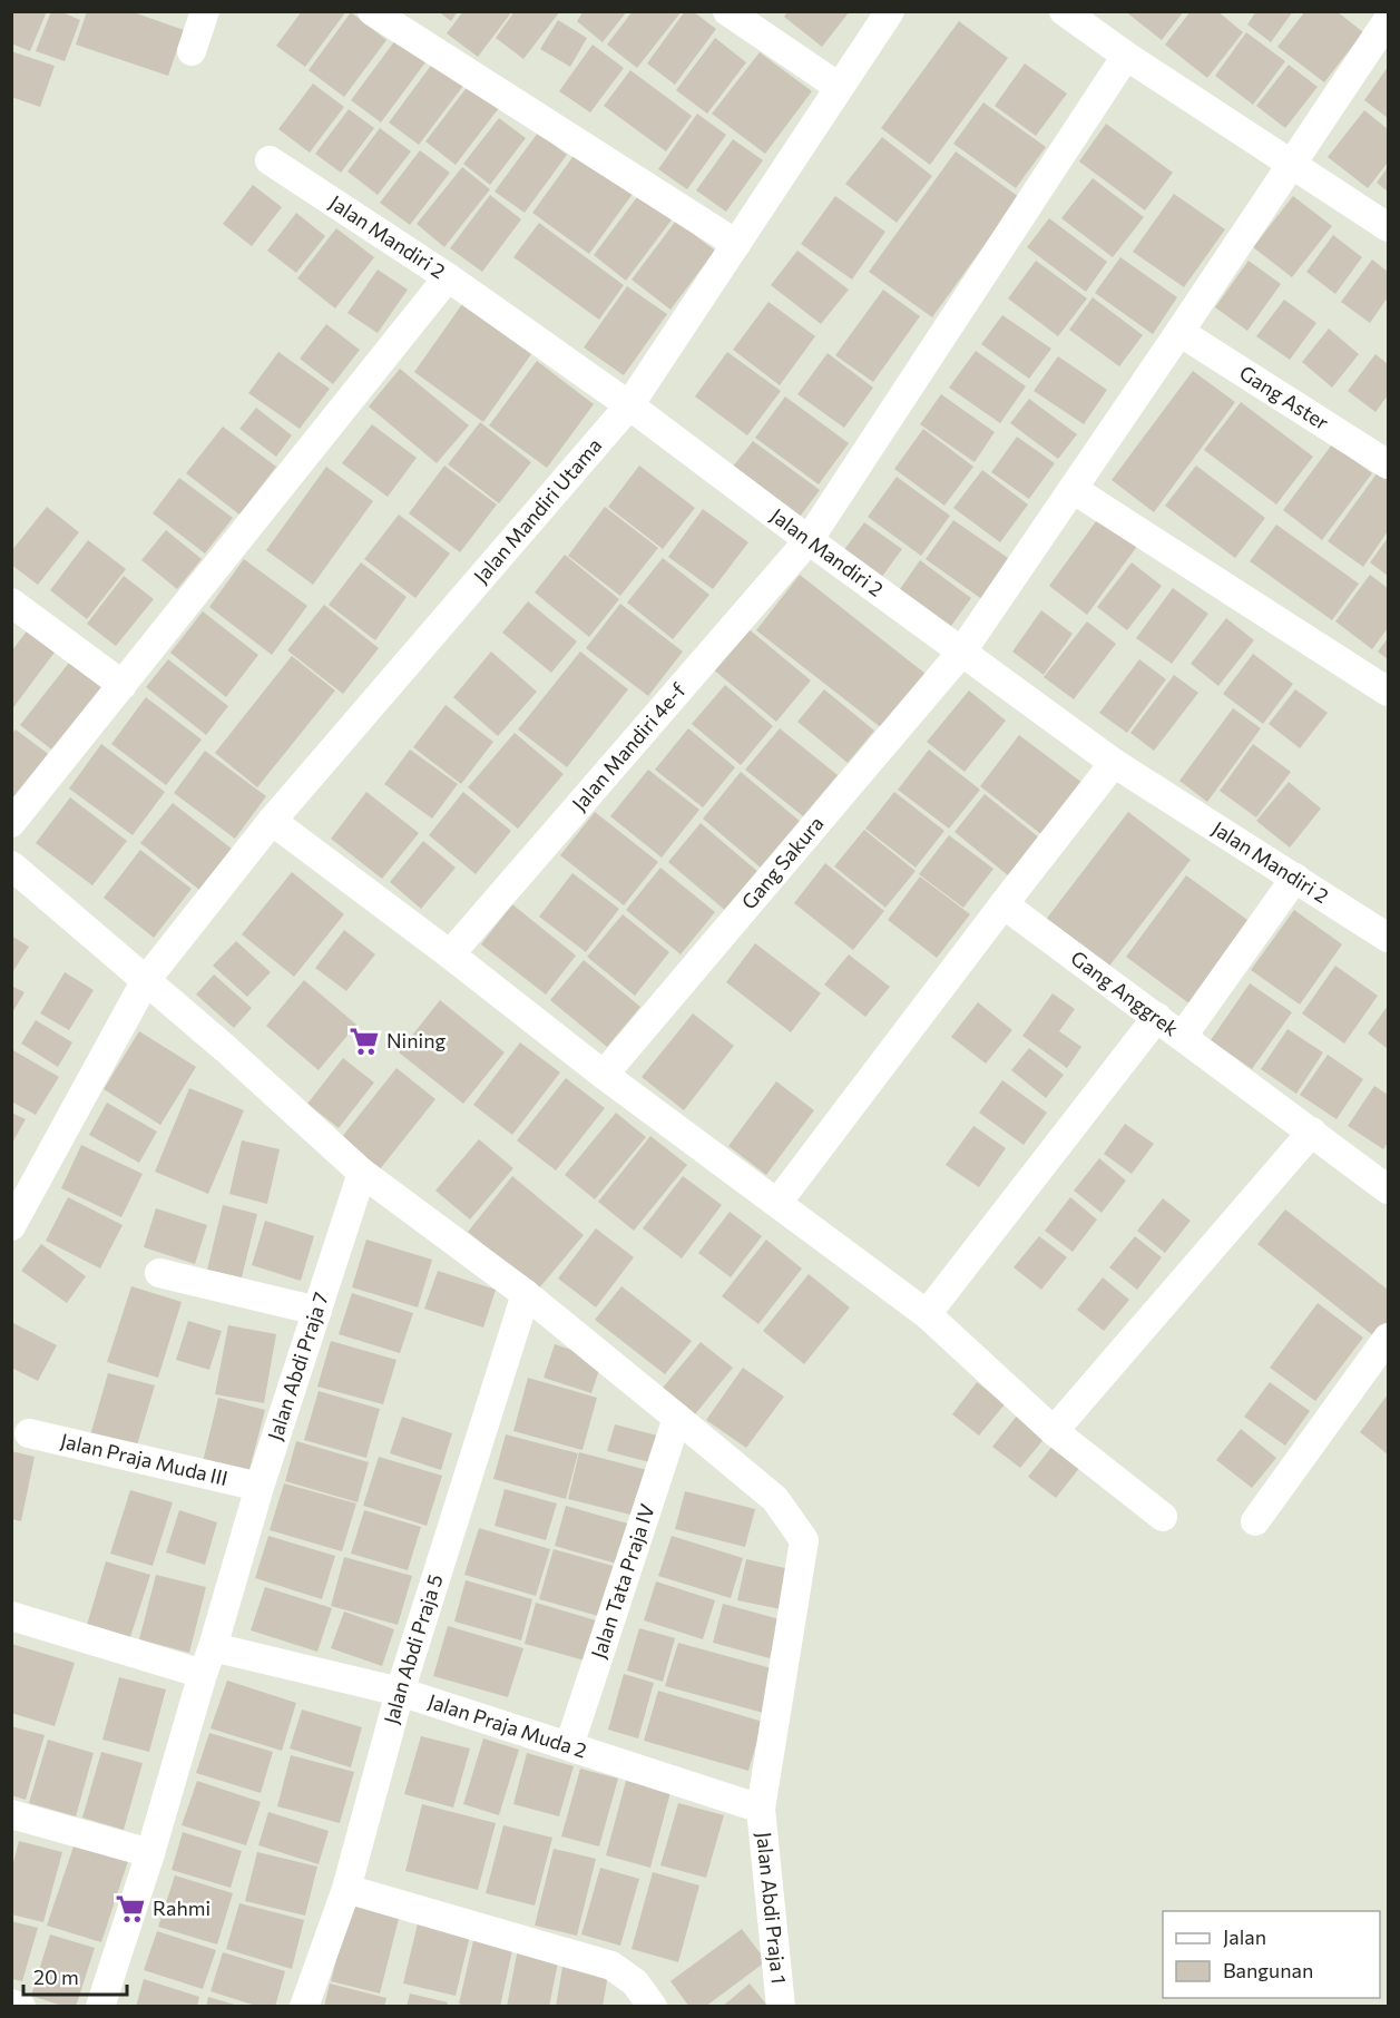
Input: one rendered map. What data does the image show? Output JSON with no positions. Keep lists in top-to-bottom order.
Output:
{
  "streets": {
    "street": [
      "Jalan Mandiri 2",
      "Gang Aster",
      "Jalan Mandiri Utama",
      "Jalan Mandiri 4e-f",
      "Gang Sakura",
      "Gang Anggrek",
      "Jalan Abdi Praja 7",
      "Jalan Praja Muda III",
      "Jalan Tata Praja IV",
      "Jalan Abdi Praja 5",
      "Jalan Praja Muda 2",
      "Jalan Abdi Praja 1"
    ]
  },
  "crossings": [
    ["Jalan Mandiri 2", "Jalan Mandiri Utama"],
    ["Jalan Mandiri 2", "Jalan Mandiri 4e-f"],
    ["Jalan Mandiri 2", "Gang Sakura"],
    ["Gang Aster", "Gang Sakura"],
    ["Jalan Abdi Praja 7", "Jalan Praja Muda III"],
    ["Jalan Abdi Praja 7", "Jalan Praja Muda 2"],
    ["Jalan Abdi Praja 7", "Jalan Abdi Praja 1"],
    ["Jalan Tata Praja IV", "Jalan Praja Muda 2"],
    ["Jalan Tata Praja IV", "Jalan Abdi Praja 1"],
    ["Jalan Abdi Praja 5", "Jalan Praja Muda 2"],
    ["Jalan Abdi Praja 5", "Jalan Abdi Praja 1"],
    ["Jalan Praja Muda 2", "Jalan Abdi Praja 1"]
  ],
  "places": {
    "supermarket": ["Nining", "Rahmi"]
  },
  "legend": ["Jalan", "Bangunan"],
  "scale_bar": "20 m"
}
